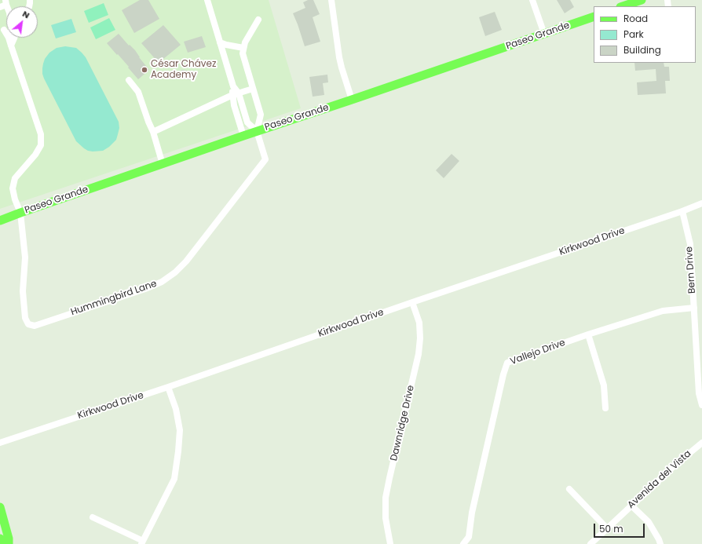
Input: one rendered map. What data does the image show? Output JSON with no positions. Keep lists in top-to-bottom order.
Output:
{
  "streets": {
    "main road": ["Paseo Grande"],
    "street": [
      "Kirkwood Drive",
      "Bern Drive",
      "Hummingbird Lane",
      "Vallejo Drive",
      "Dawnridge Drive",
      "Avenida del Vista"
    ]
  },
  "crossings": [
    ["Paseo Grande", "Hummingbird Lane"],
    ["Kirkwood Drive", "Bern Drive"],
    ["Kirkwood Drive", "Dawnridge Drive"],
    ["Bern Drive", "Vallejo Drive"]
  ],
  "places": ["César Chávez Academy"],
  "legend": ["Road", "Park", "Building"],
  "scale_bar": "50 m",
  "north": "top right"
}
